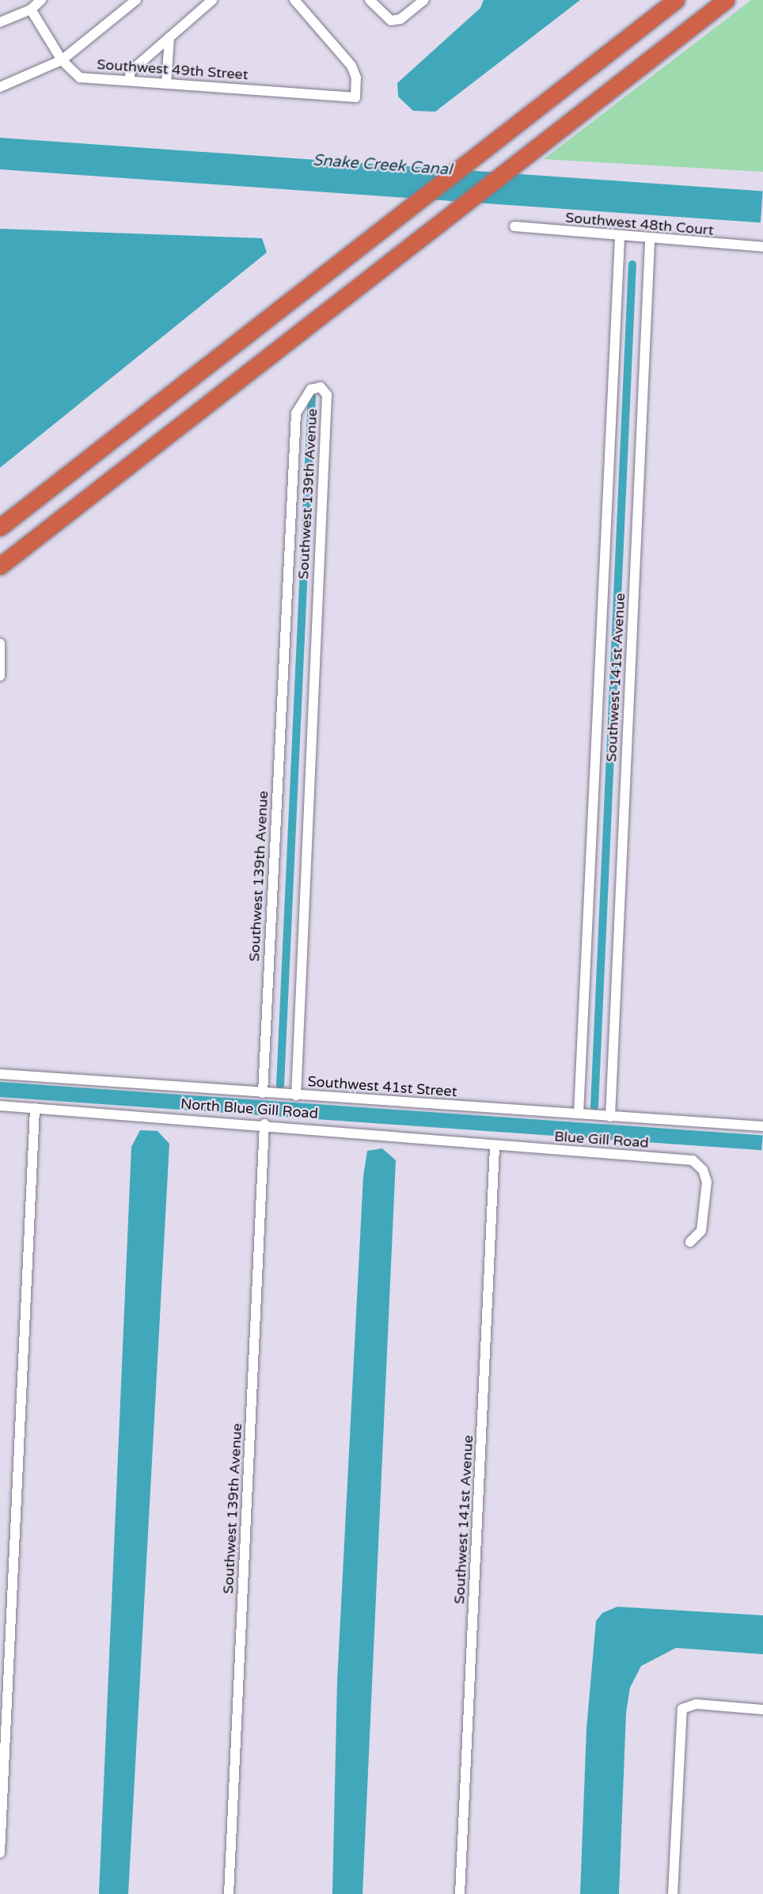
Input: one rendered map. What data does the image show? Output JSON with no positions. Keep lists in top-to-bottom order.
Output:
{
  "streets": {
    "street": [
      "Southwest 49th Street",
      "Southwest 48th Court",
      "Southwest 139th Avenue",
      "Southwest 141st Avenue",
      "Southwest 41st Street",
      "North Blue Gill Road",
      "Blue Gill Road"
    ]
  },
  "crossings": [
    ["Southwest 48th Court", "Southwest 141st Avenue"],
    ["Southwest 139th Avenue", "Southwest 41st Street"],
    ["Southwest 139th Avenue", "North Blue Gill Road"],
    ["Southwest 141st Avenue", "Southwest 41st Street"],
    ["Southwest 141st Avenue", "North Blue Gill Road"],
    ["Southwest 141st Avenue", "Blue Gill Road"],
    ["North Blue Gill Road", "Blue Gill Road"]
  ],
  "water": ["Snake Creek Canal"]
}
